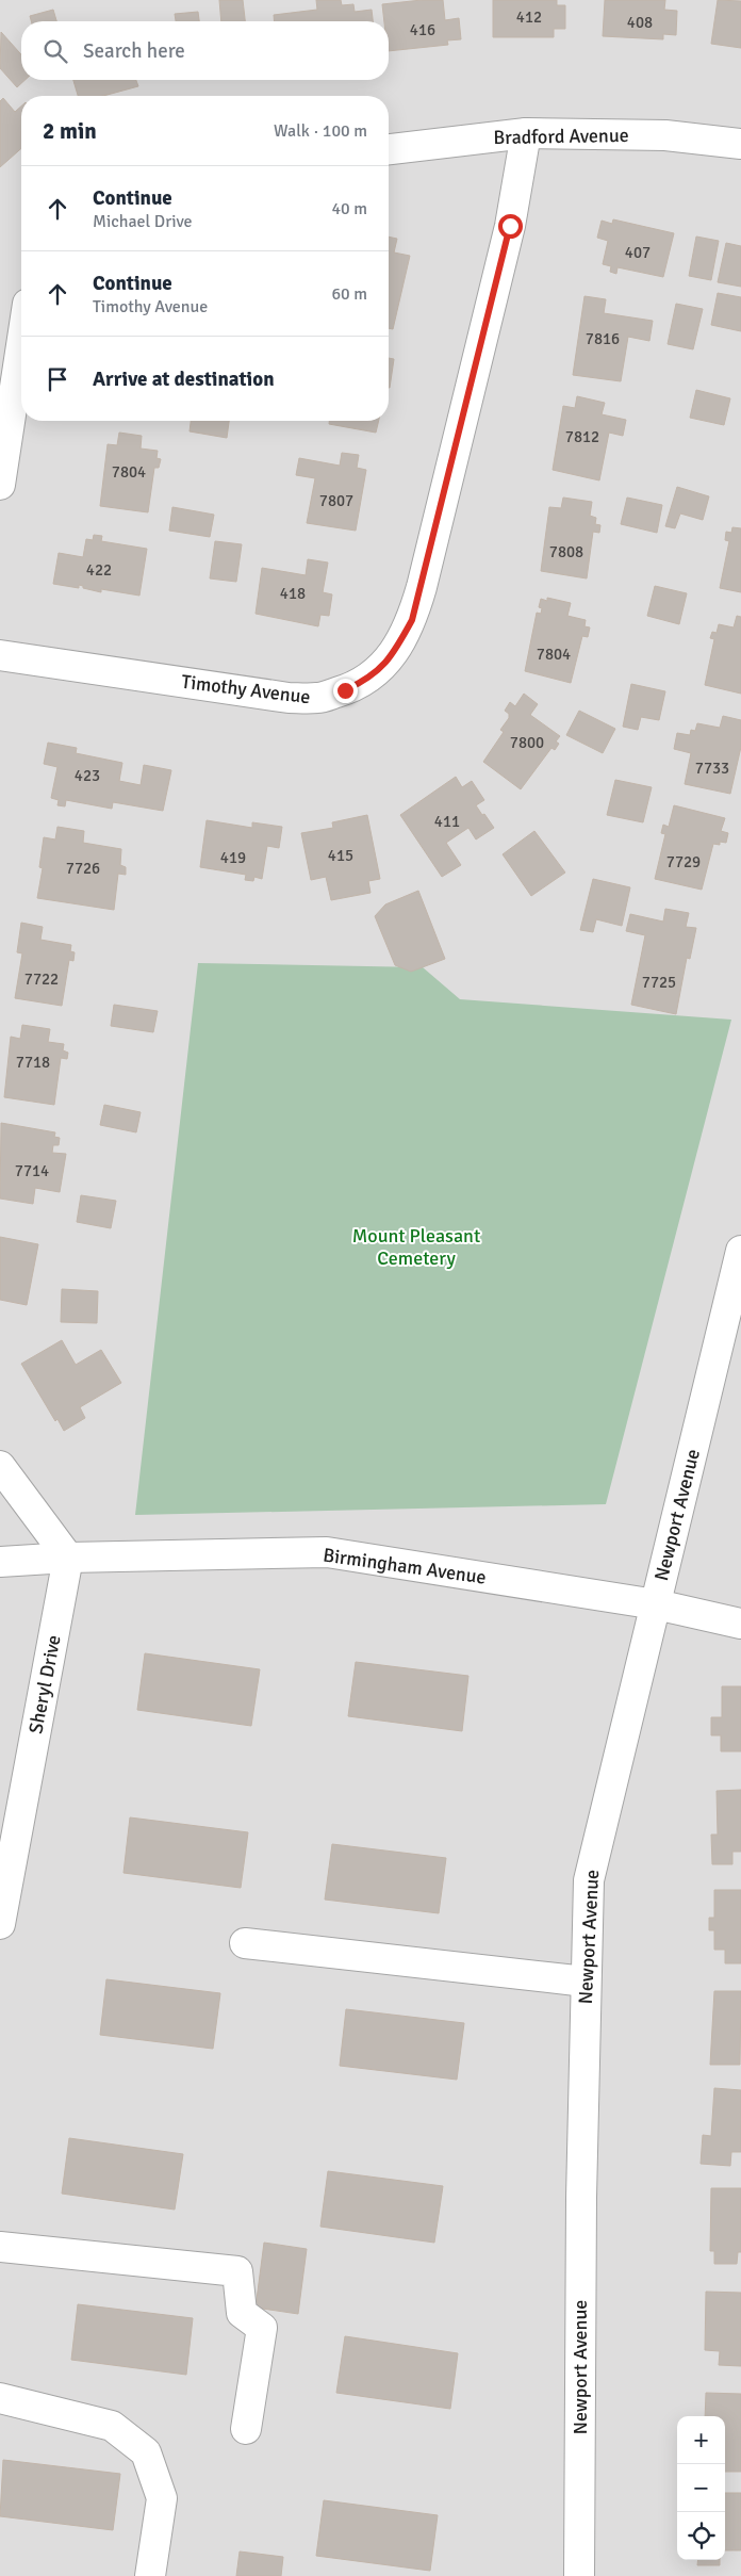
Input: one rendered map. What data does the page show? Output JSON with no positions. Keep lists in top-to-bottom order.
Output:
{
  "streets": {
    "street": [
      "Bradford Avenue",
      "Timothy Avenue",
      "Newport Avenue",
      "Birmingham Avenue",
      "Sheryl Drive"
    ]
  },
  "crossings": [
    ["Bradford Avenue", "Timothy Avenue"],
    ["Newport Avenue", "Birmingham Avenue"],
    ["Birmingham Avenue", "Sheryl Drive"]
  ],
  "parks": ["Mount Pleasant Cemetery"],
  "house_numbers": [
    "412",
    "408",
    "416",
    "407",
    "7816",
    "7812",
    "7804",
    "7807",
    "7808",
    "422",
    "418",
    "7804",
    "7800",
    "7733",
    "423",
    "411",
    "415",
    "419",
    "7729",
    "7726",
    "7722",
    "7725",
    "7718",
    "7714"
  ],
  "page": {
    "search": "Search here",
    "heading": ["2 min", "Walk · 100 m"],
    "list": [
      ["Continue", "Michael Drive", "40 m"],
      ["Continue", "Timothy Avenue", "60 m"],
      "Arrive at destination"
    ],
    "map_buttons": ["+", "−"]
  }
}
